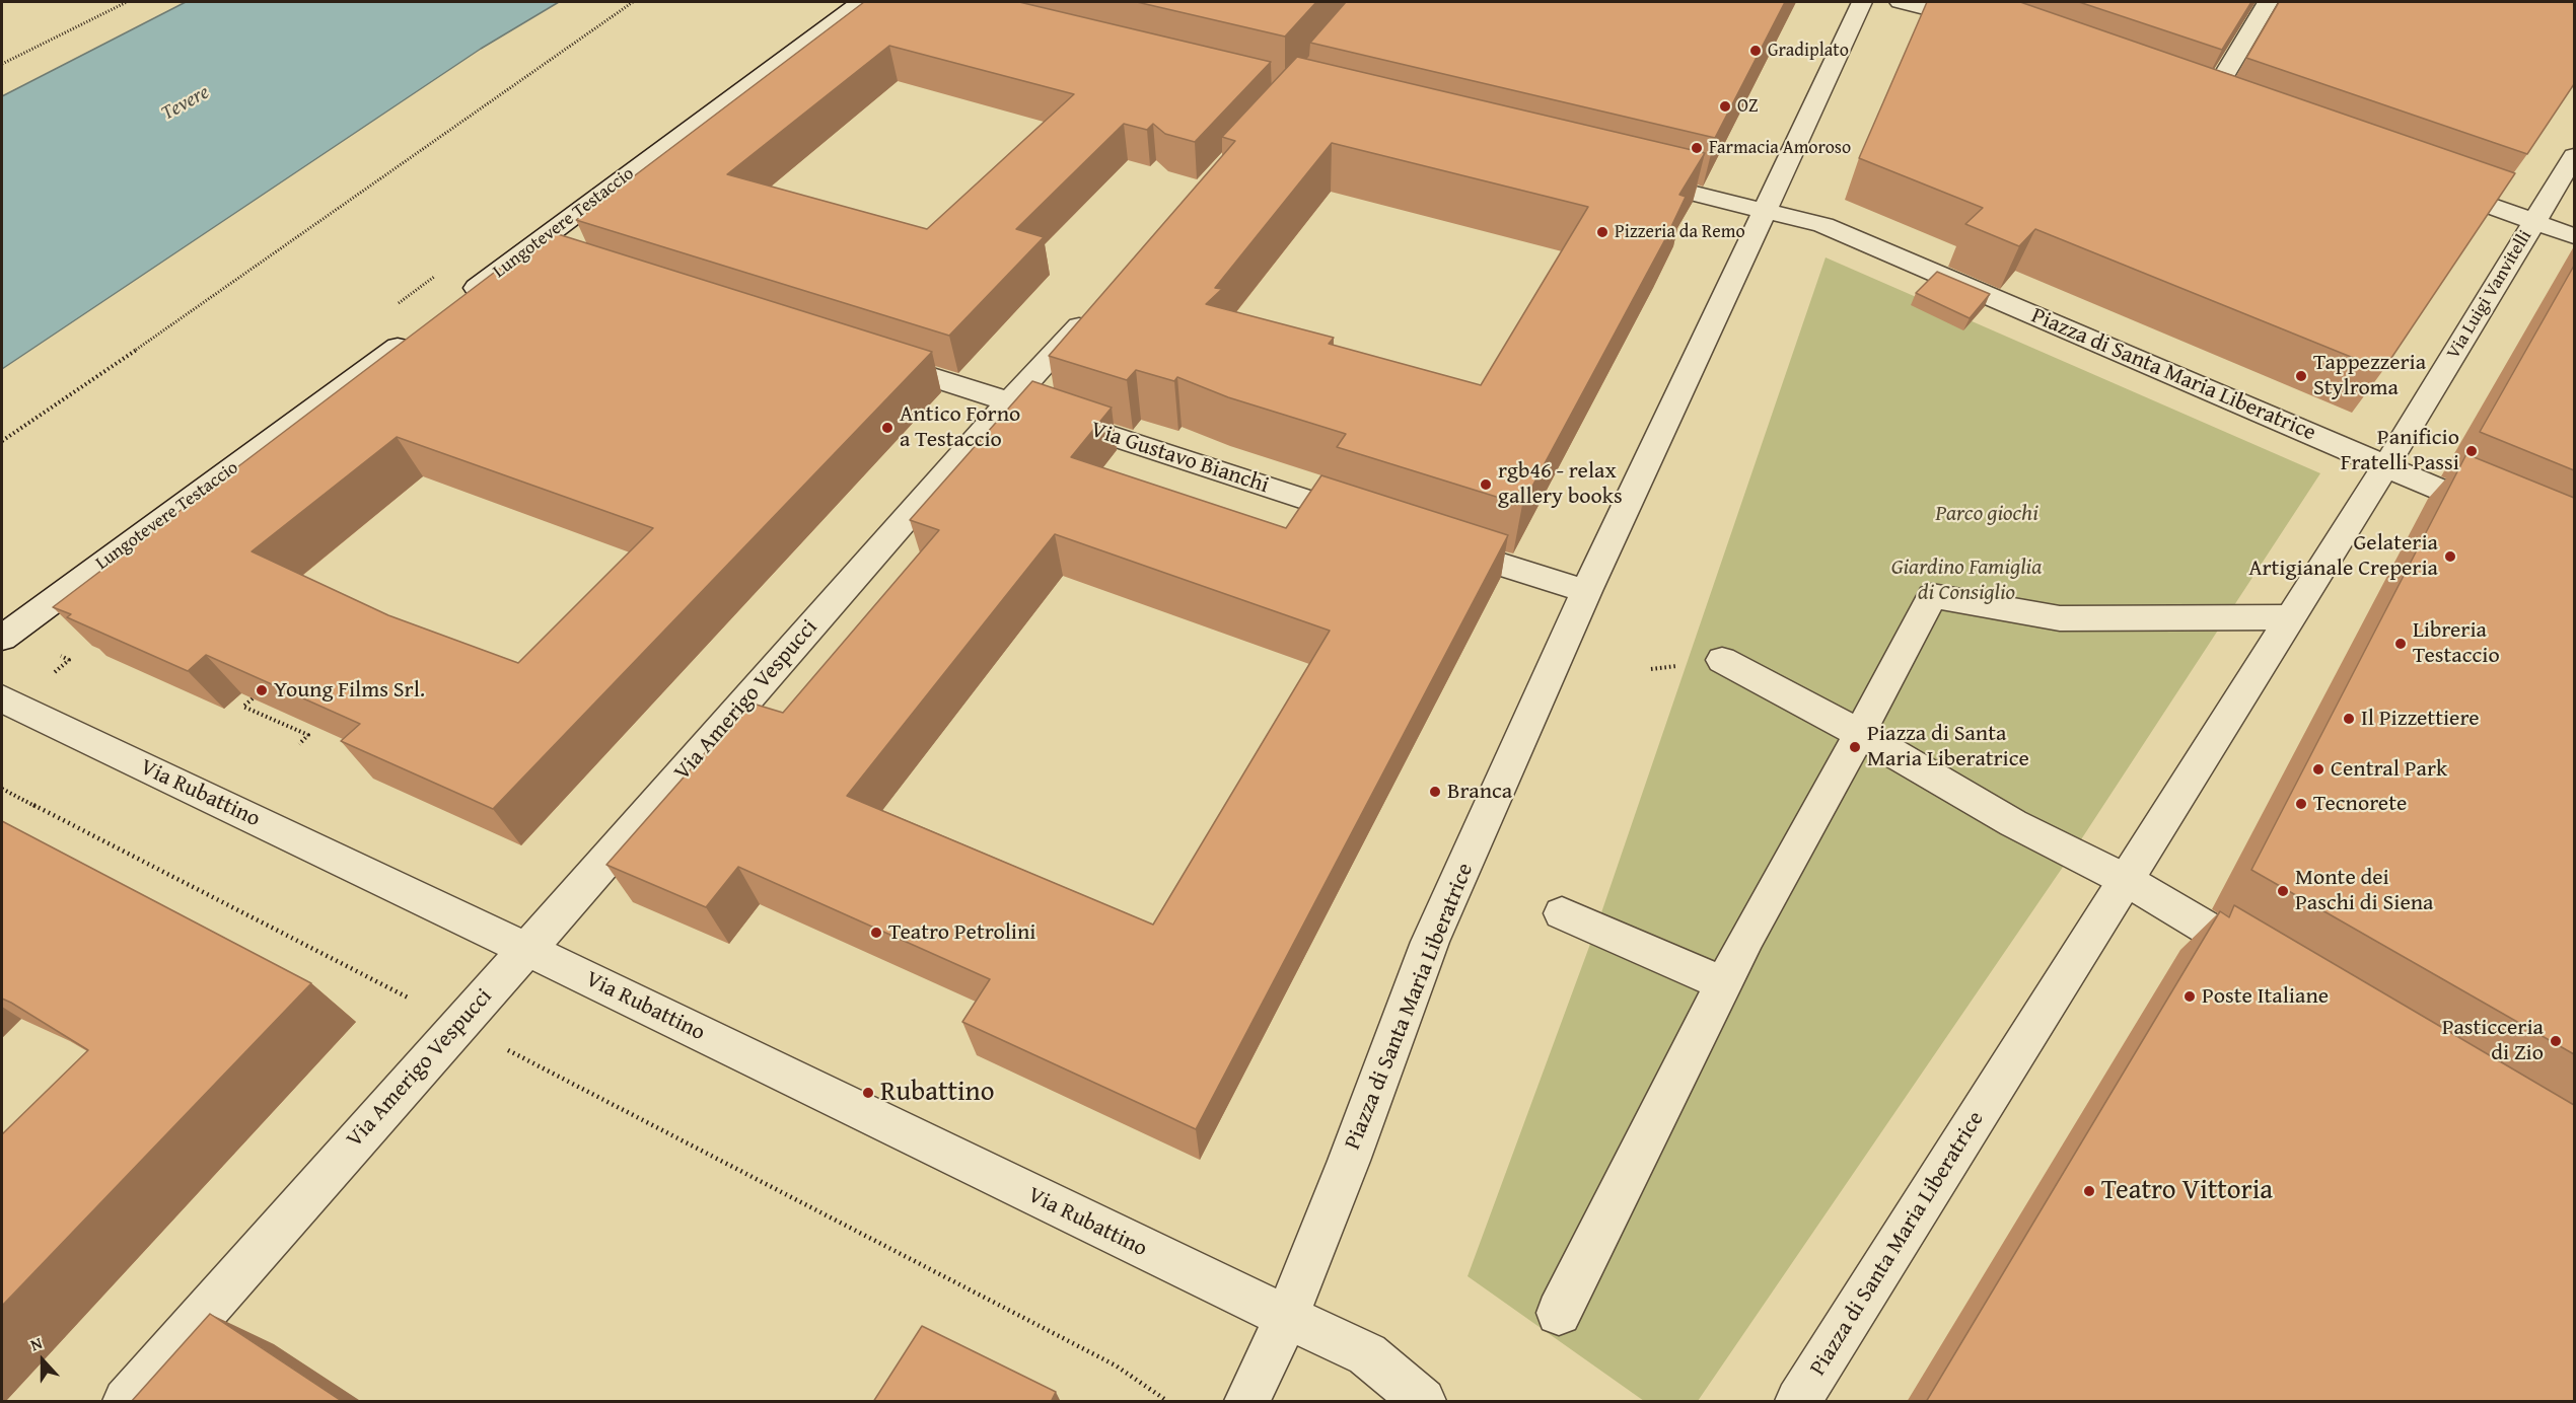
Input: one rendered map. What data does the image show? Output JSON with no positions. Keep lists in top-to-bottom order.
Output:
{
  "streets": {
    "street": [
      "Lungotevere Testaccio",
      "Via Luigi Vanvitelli",
      "Piazza di Santa Maria Liberatrice",
      "Via Gustavo Bianchi",
      "Via Amerigo Vespucci",
      "Via Rubattino"
    ]
  },
  "crossings": [
    ["Via Luigi Vanvitelli", "Piazza di Santa Maria Liberatrice"],
    ["Piazza di Santa Maria Liberatrice", "Via Rubattino"],
    ["Via Gustavo Bianchi", "Via Amerigo Vespucci"],
    ["Via Amerigo Vespucci", "Via Rubattino"]
  ],
  "water": ["Tevere"],
  "parks": ["Parco giochi", "Giardino Famiglia di Consiglio"],
  "places": [
    "Gradiplato",
    "OZ",
    "Farmacia Amoroso",
    "Pizzeria da Remo",
    "Tappezzeria Stylroma",
    "Antico Forno a Testaccio",
    "Panificio Fratelli Passi",
    "rgb46 - relax gallery books",
    "Gelateria Artigianale Creperia",
    "Libreria Testaccio",
    "Young Films Srl.",
    "Il Pizzettiere",
    "Piazza di Santa Maria Liberatrice",
    "Central Park",
    "Branca",
    "Tecnorete",
    "Monte dei Paschi di Siena",
    "Teatro Petrolini",
    "Poste Italiane",
    "Pasticceria di Zio",
    "Rubattino",
    "Teatro Vittoria"
  ],
  "north": "top"
}
